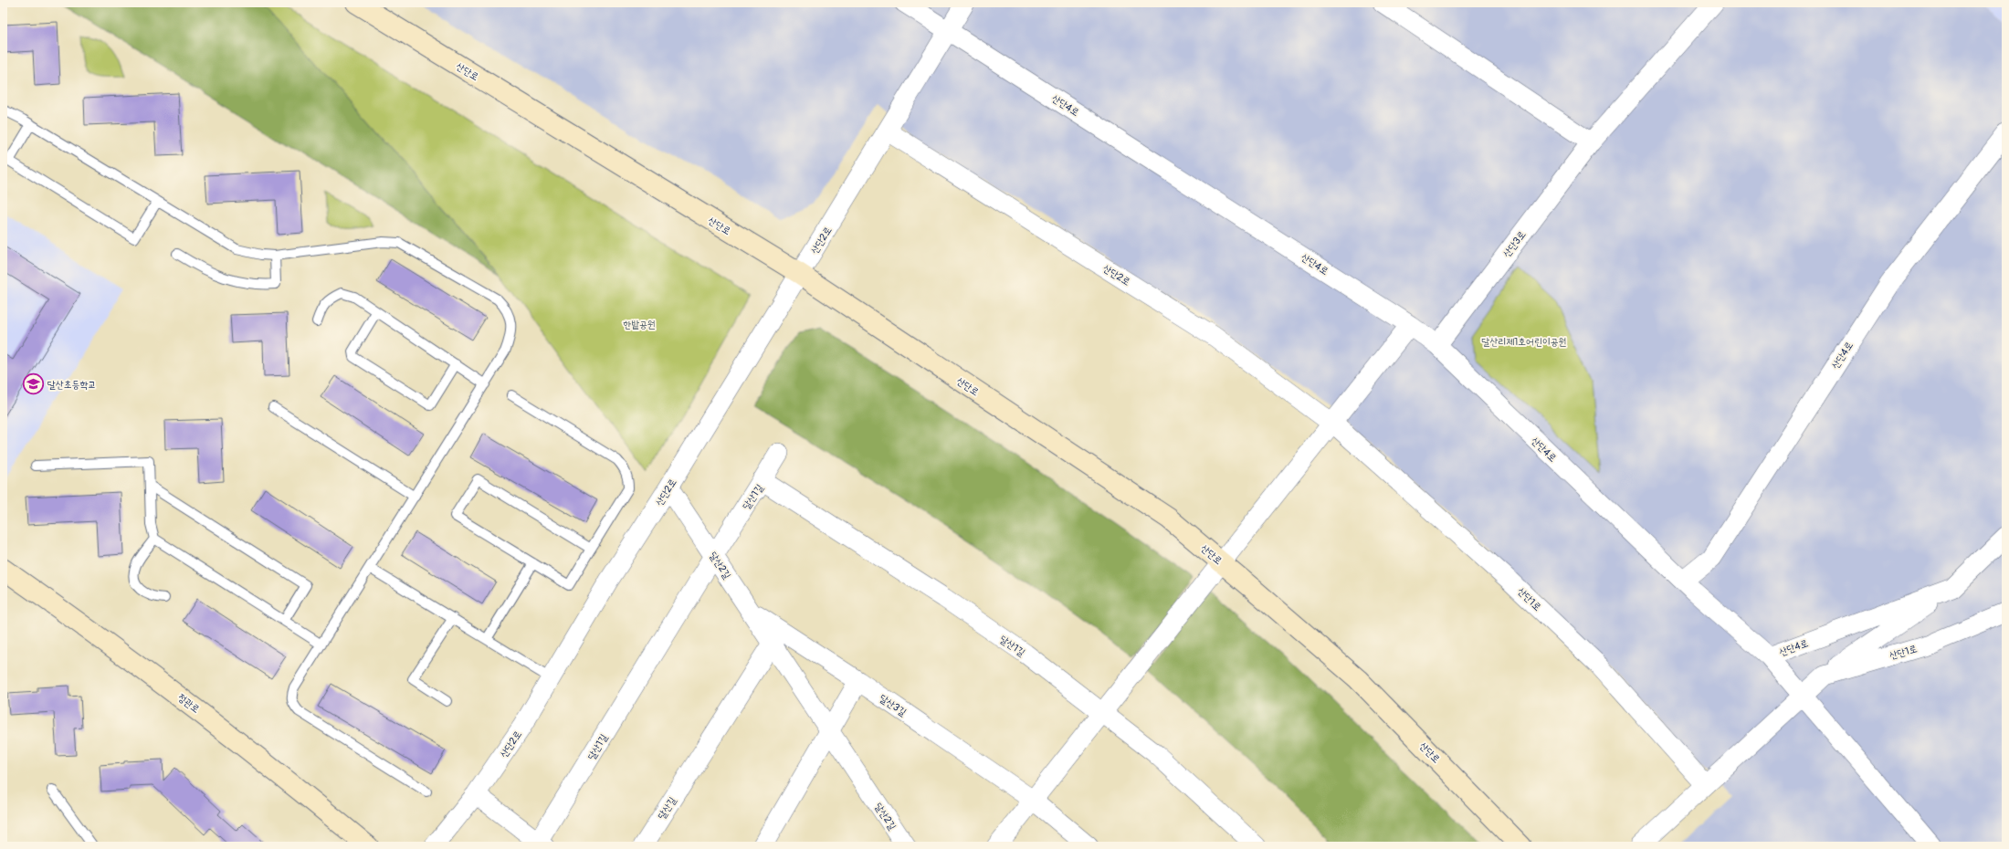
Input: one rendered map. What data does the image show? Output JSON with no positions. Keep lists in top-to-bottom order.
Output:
{
  "streets": {
    "street": [
      "산단로",
      "산단4로",
      "산단2로",
      "산단3로",
      "달산1길",
      "달산2길",
      "산단1로",
      "정관로",
      "달산3길",
      "달산길"
    ]
  },
  "crossings": [
    ["산단로", "산단2로"],
    ["산단4로", "산단2로"],
    ["산단4로", "산단3로"],
    ["산단4로", "산단1로"],
    ["산단2로", "달산2길"],
    ["산단2로", "산단1로"],
    ["달산1길", "달산2길"],
    ["달산2길", "달산3길"],
    ["달산2길", "달산길"]
  ],
  "parks": ["한밭공원", "달산리제1호어린이공원"],
  "places": {
    "school or university": ["달산초등학교"]
  }
}
